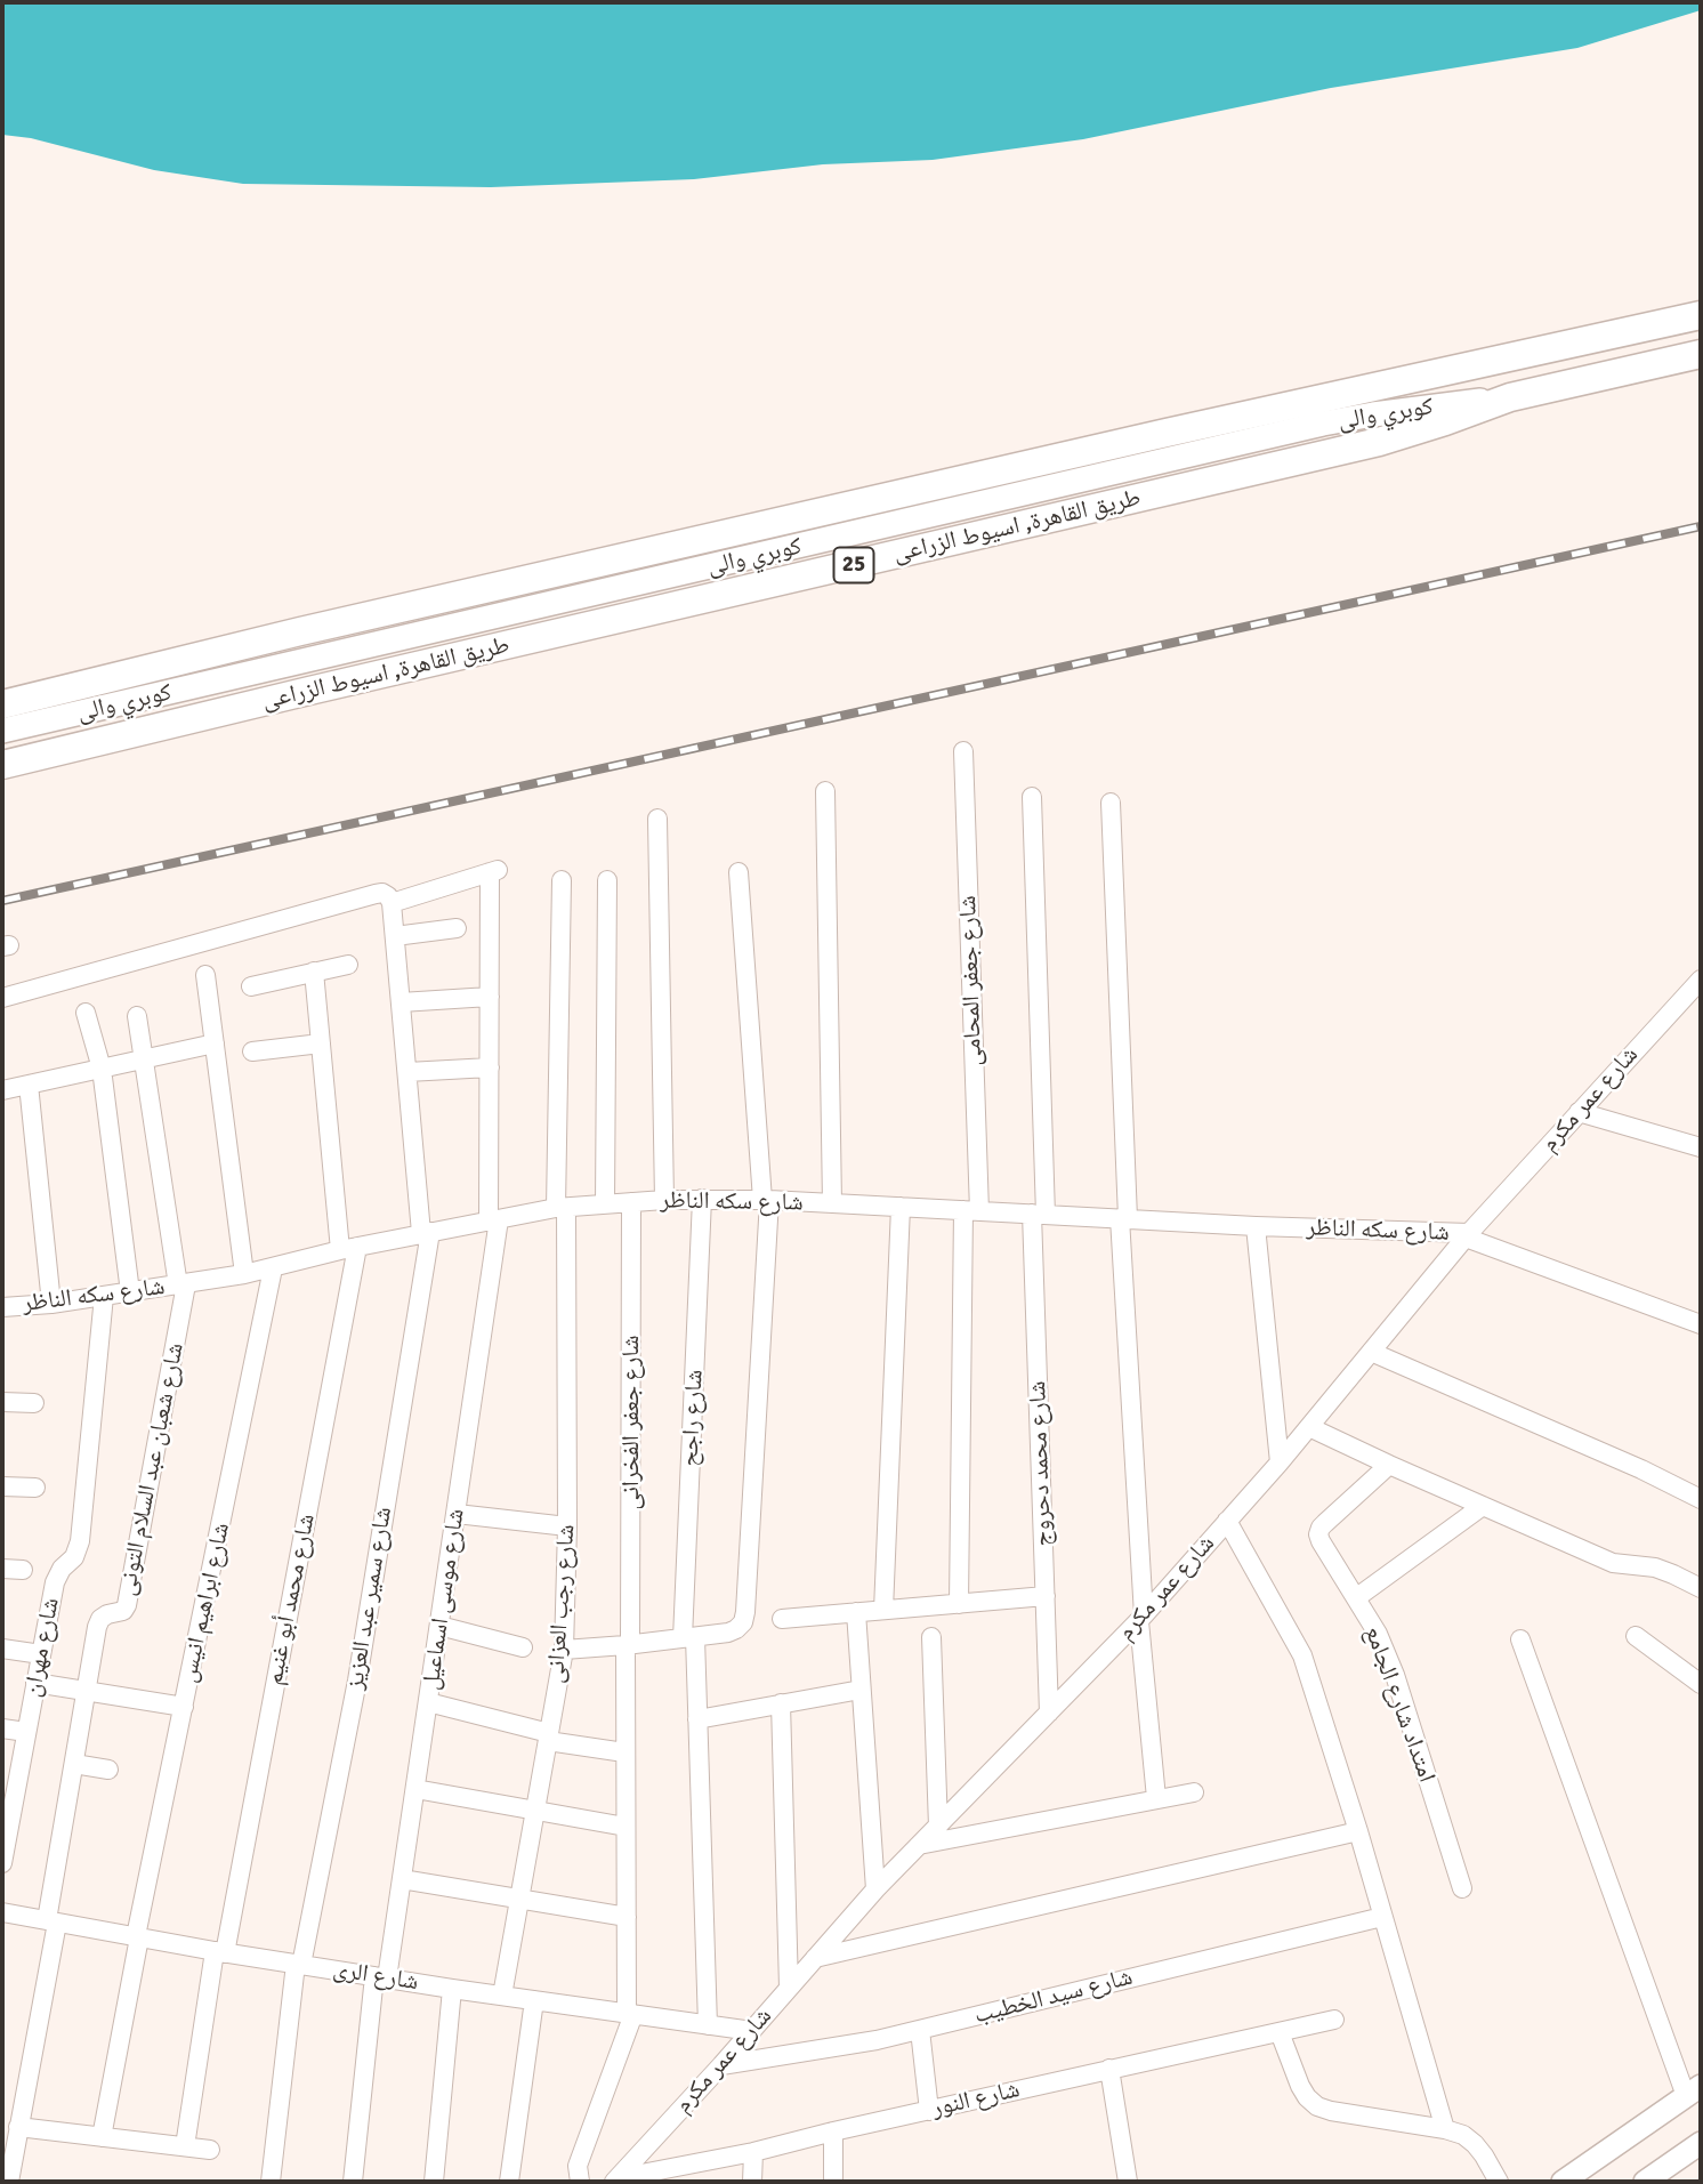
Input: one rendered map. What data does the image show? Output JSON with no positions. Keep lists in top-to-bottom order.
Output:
{
  "streets": {
    "highway": ["طريق القاهرة, اسيوط الزراعى", "25"],
    "main road": ["كوبري والى"],
    "street": [
      "شارع جعفر المحامى",
      "شارع عمر مكرم",
      "شارع سكه الناظر",
      "شارع راجح",
      "شارع جعفر الفخرانى",
      "شارع محمد دحروج",
      "شارع شعبان عبد السلام التونى",
      "شارع سمير عبد العزيز",
      "شارع محمد أبو غنيم",
      "شارع موسى اسماعيل",
      "شارع ابراهيم انيس",
      "شارع رجب العزانى",
      "شارع مهران",
      "امتداد شارع الجامع",
      "شارع الرى",
      "شارع سيد الخطيب",
      "شارع النور"
    ]
  },
  "crossings": [
    ["كوبري والى", "طريق القاهرة, اسيوط الزراعى"],
    ["شارع جعفر المحامى", "شارع سكه الناظر"],
    ["شارع عمر مكرم", "شارع سكه الناظر"],
    ["شارع عمر مكرم", "شارع محمد دحروج"],
    ["شارع عمر مكرم", "شارع الرى"],
    ["شارع عمر مكرم", "شارع سيد الخطيب"],
    ["شارع عمر مكرم", "شارع النور"],
    ["شارع سكه الناظر", "شارع راجح"],
    ["شارع سكه الناظر", "شارع جعفر الفخرانى"],
    ["شارع سكه الناظر", "شارع محمد دحروج"],
    ["شارع سكه الناظر", "شارع شعبان عبد السلام التونى"],
    ["شارع سكه الناظر", "شارع سمير عبد العزيز"],
    ["شارع سكه الناظر", "شارع محمد أبو غنيم"],
    ["شارع سكه الناظر", "شارع موسى اسماعيل"],
    ["شارع سكه الناظر", "شارع ابراهيم انيس"],
    ["شارع سكه الناظر", "شارع رجب العزانى"],
    ["شارع سكه الناظر", "شارع مهران"],
    ["شارع راجح", "شارع الرى"],
    ["شارع جعفر الفخرانى", "شارع الرى"],
    ["شارع شعبان عبد السلام التونى", "شارع الرى"],
    ["شارع سمير عبد العزيز", "شارع موسى اسماعيل"],
    ["شارع سمير عبد العزيز", "شارع الرى"],
    ["شارع محمد أبو غنيم", "شارع الرى"],
    ["شارع موسى اسماعيل", "شارع الرى"],
    ["شارع ابراهيم انيس", "شارع الرى"],
    ["شارع رجب العزانى", "شارع الرى"]
  ]
}
